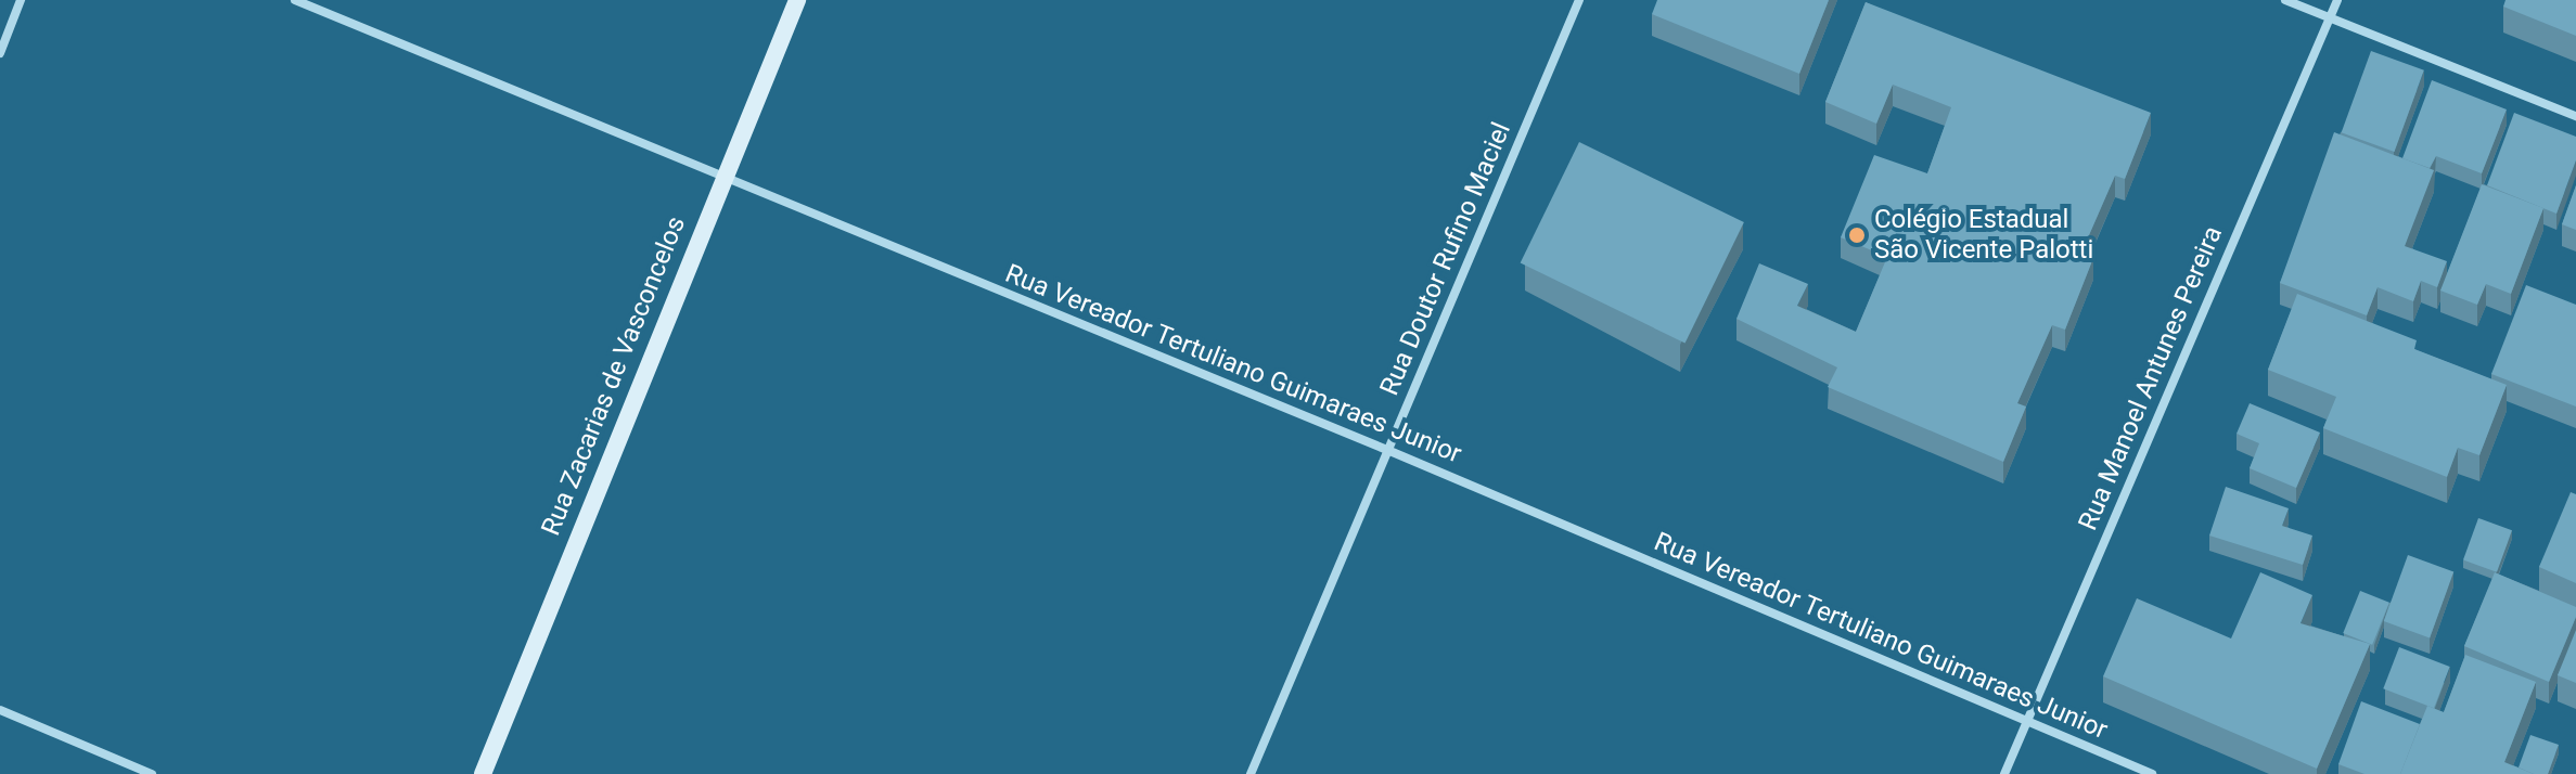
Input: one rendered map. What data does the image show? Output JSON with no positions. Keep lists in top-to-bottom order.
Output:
{
  "streets": {
    "street": [
      "Rua Doutor Rufino Maciel",
      "Rua Vereador Tertuliano Guimaraes Junior",
      "Rua Zacarias de Vasconcelos",
      "Rua Manoel Antunes Pereira"
    ]
  },
  "crossings": [
    ["Rua Doutor Rufino Maciel", "Rua Vereador Tertuliano Guimaraes Junior"],
    ["Rua Vereador Tertuliano Guimaraes Junior", "Rua Zacarias de Vasconcelos"],
    ["Rua Vereador Tertuliano Guimaraes Junior", "Rua Manoel Antunes Pereira"]
  ],
  "places": ["Colégio Estadual São Vicente Palotti"]
}
